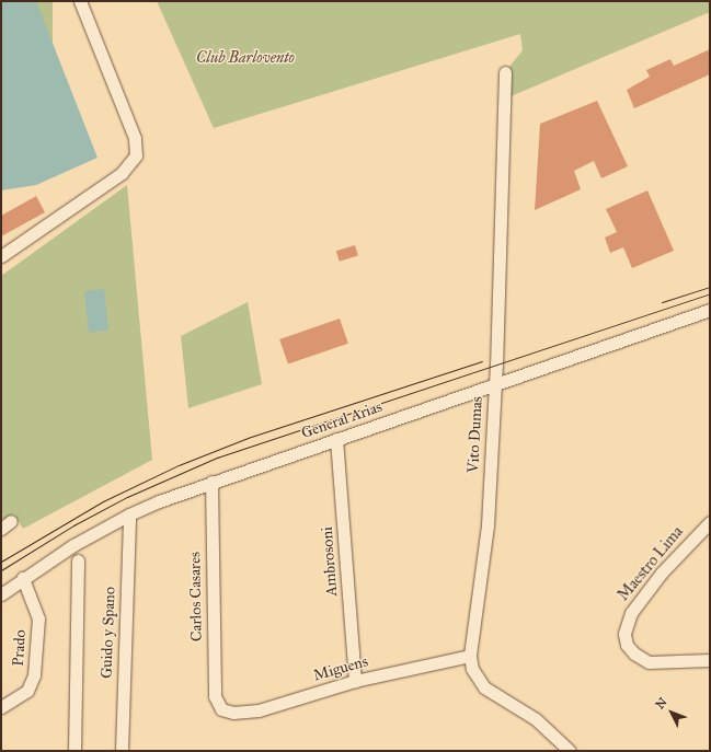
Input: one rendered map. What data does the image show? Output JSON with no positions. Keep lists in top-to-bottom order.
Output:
{
  "streets": {
    "street": [
      "General Arias",
      "Vito Dumas",
      "Ambrosoni",
      "Maestro Lima",
      "Carlos Casares",
      "Guido y Spano",
      "Prado",
      "Miguens"
    ]
  },
  "crossings": [
    ["General Arias", "Vito Dumas"],
    ["General Arias", "Ambrosoni"],
    ["General Arias", "Carlos Casares"],
    ["General Arias", "Guido y Spano"],
    ["General Arias", "Prado"],
    ["Vito Dumas", "Miguens"],
    ["Ambrosoni", "Miguens"],
    ["Carlos Casares", "Miguens"]
  ],
  "parks": ["Club Barlovento"],
  "north": "top left"
}
